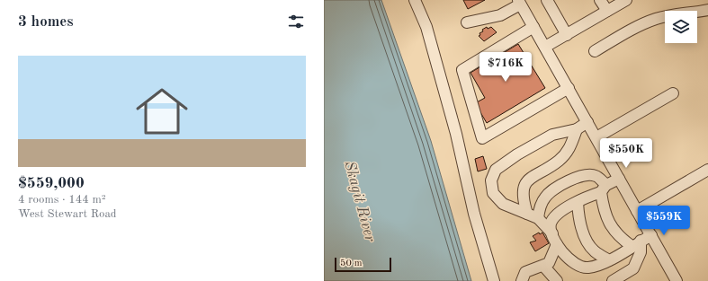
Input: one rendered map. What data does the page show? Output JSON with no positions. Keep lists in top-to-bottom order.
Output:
{
  "water": ["Skagit River"],
  "scale_bar": "50 m",
  "page": {
    "heading": "3 homes",
    "list": [
      {
        "name": "$559,000",
        "note": "4 rooms · 144 m² · West Stewart Road"
      }
    ],
    "price": ["$716K", "$550K", "$559K"],
    "scale": "50 m"
  }
}
